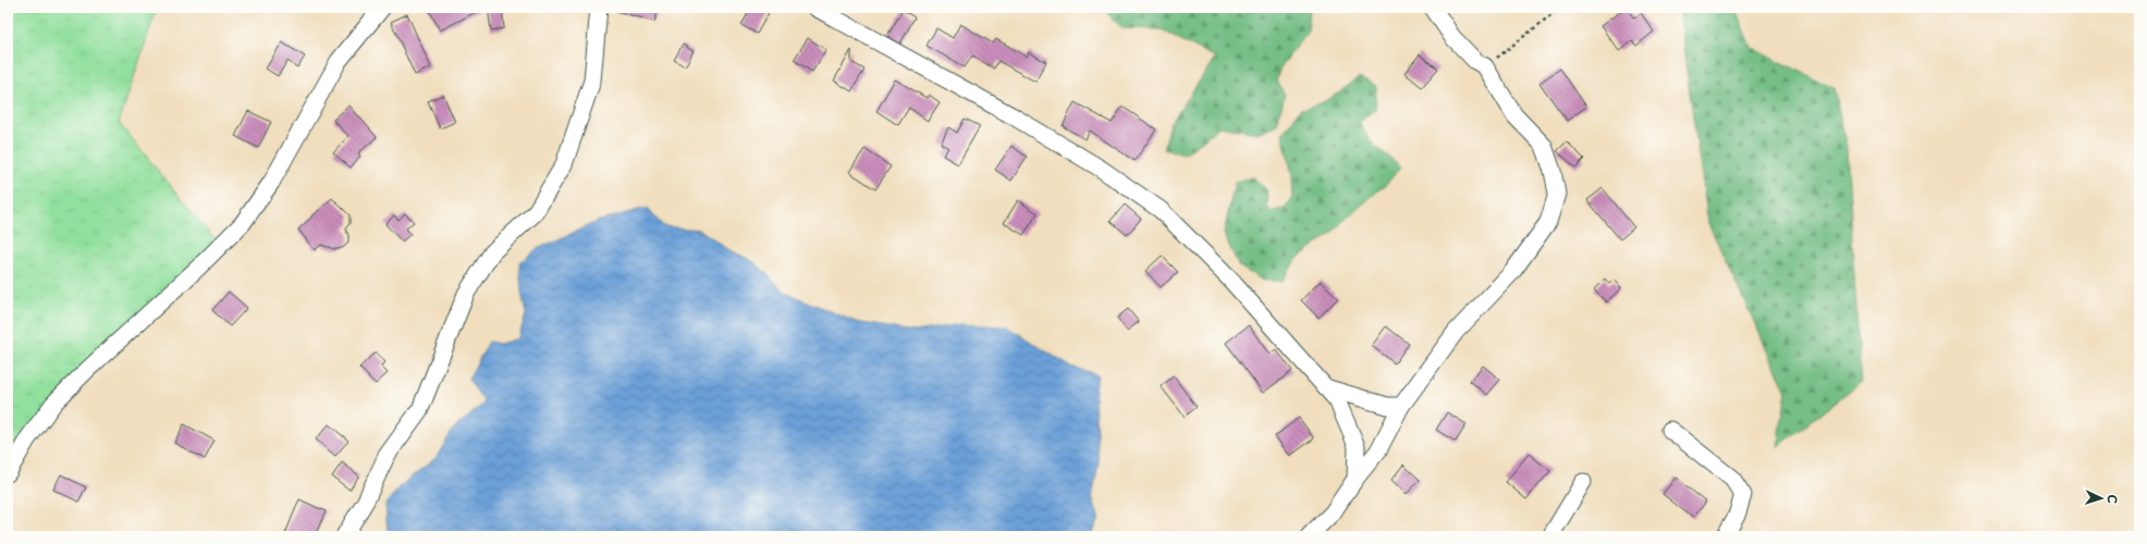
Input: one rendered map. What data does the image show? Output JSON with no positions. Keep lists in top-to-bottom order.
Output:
{
  "north": "right"
}
